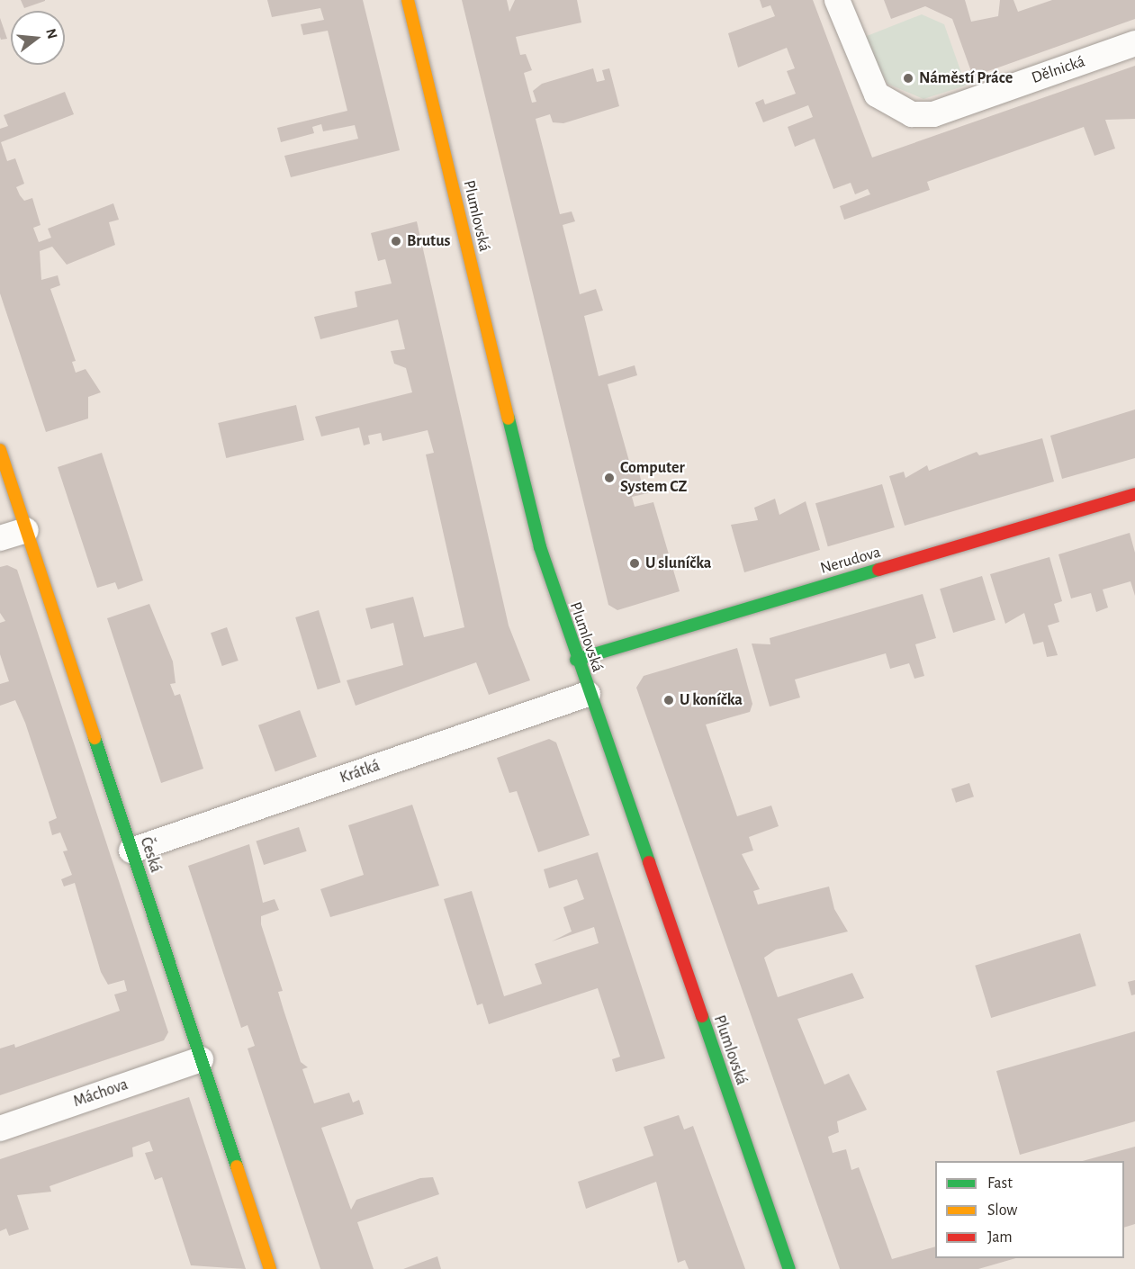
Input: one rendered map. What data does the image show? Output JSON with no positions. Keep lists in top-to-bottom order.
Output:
{
  "streets": {
    "street": [
      "Dělnická",
      "Plumlovská",
      "Nerudova",
      "Krátká",
      "Česká",
      "Máchova"
    ]
  },
  "crossings": [
    ["Plumlovská", "Nerudova"],
    ["Plumlovská", "Krátká"],
    ["Krátká", "Česká"],
    ["Česká", "Máchova"]
  ],
  "places": [
    "Náměstí Práce",
    "Brutus",
    "Computer System CZ",
    "U sluníčka",
    "U koníčka"
  ],
  "legend": ["Fast", "Slow", "Jam"],
  "north": "right"
}
